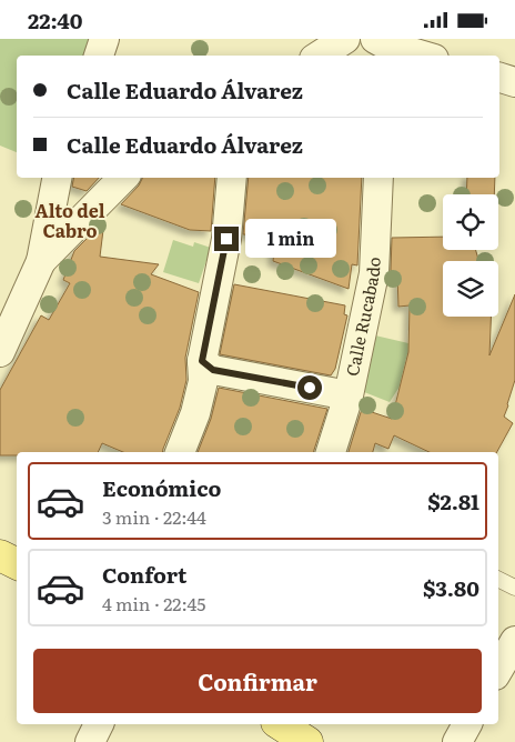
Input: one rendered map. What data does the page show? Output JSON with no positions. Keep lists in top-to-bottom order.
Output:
{
  "streets": {
    "street": ["Calle Rucabado"]
  },
  "districts": ["Alto del Cabro"],
  "page": {
    "status": "22:40",
    "banner": ["Calle Eduardo Álvarez", "Calle Eduardo Álvarez"],
    "bubble": "1 min",
    "list": [
      {
        "name": "Económico",
        "note": "3 min · 22:44",
        "value": "$2.81"
      },
      {
        "name": "Confort",
        "note": "4 min · 22:45",
        "value": "$3.80"
      }
    ],
    "buttons": "Confirmar"
  }
}
